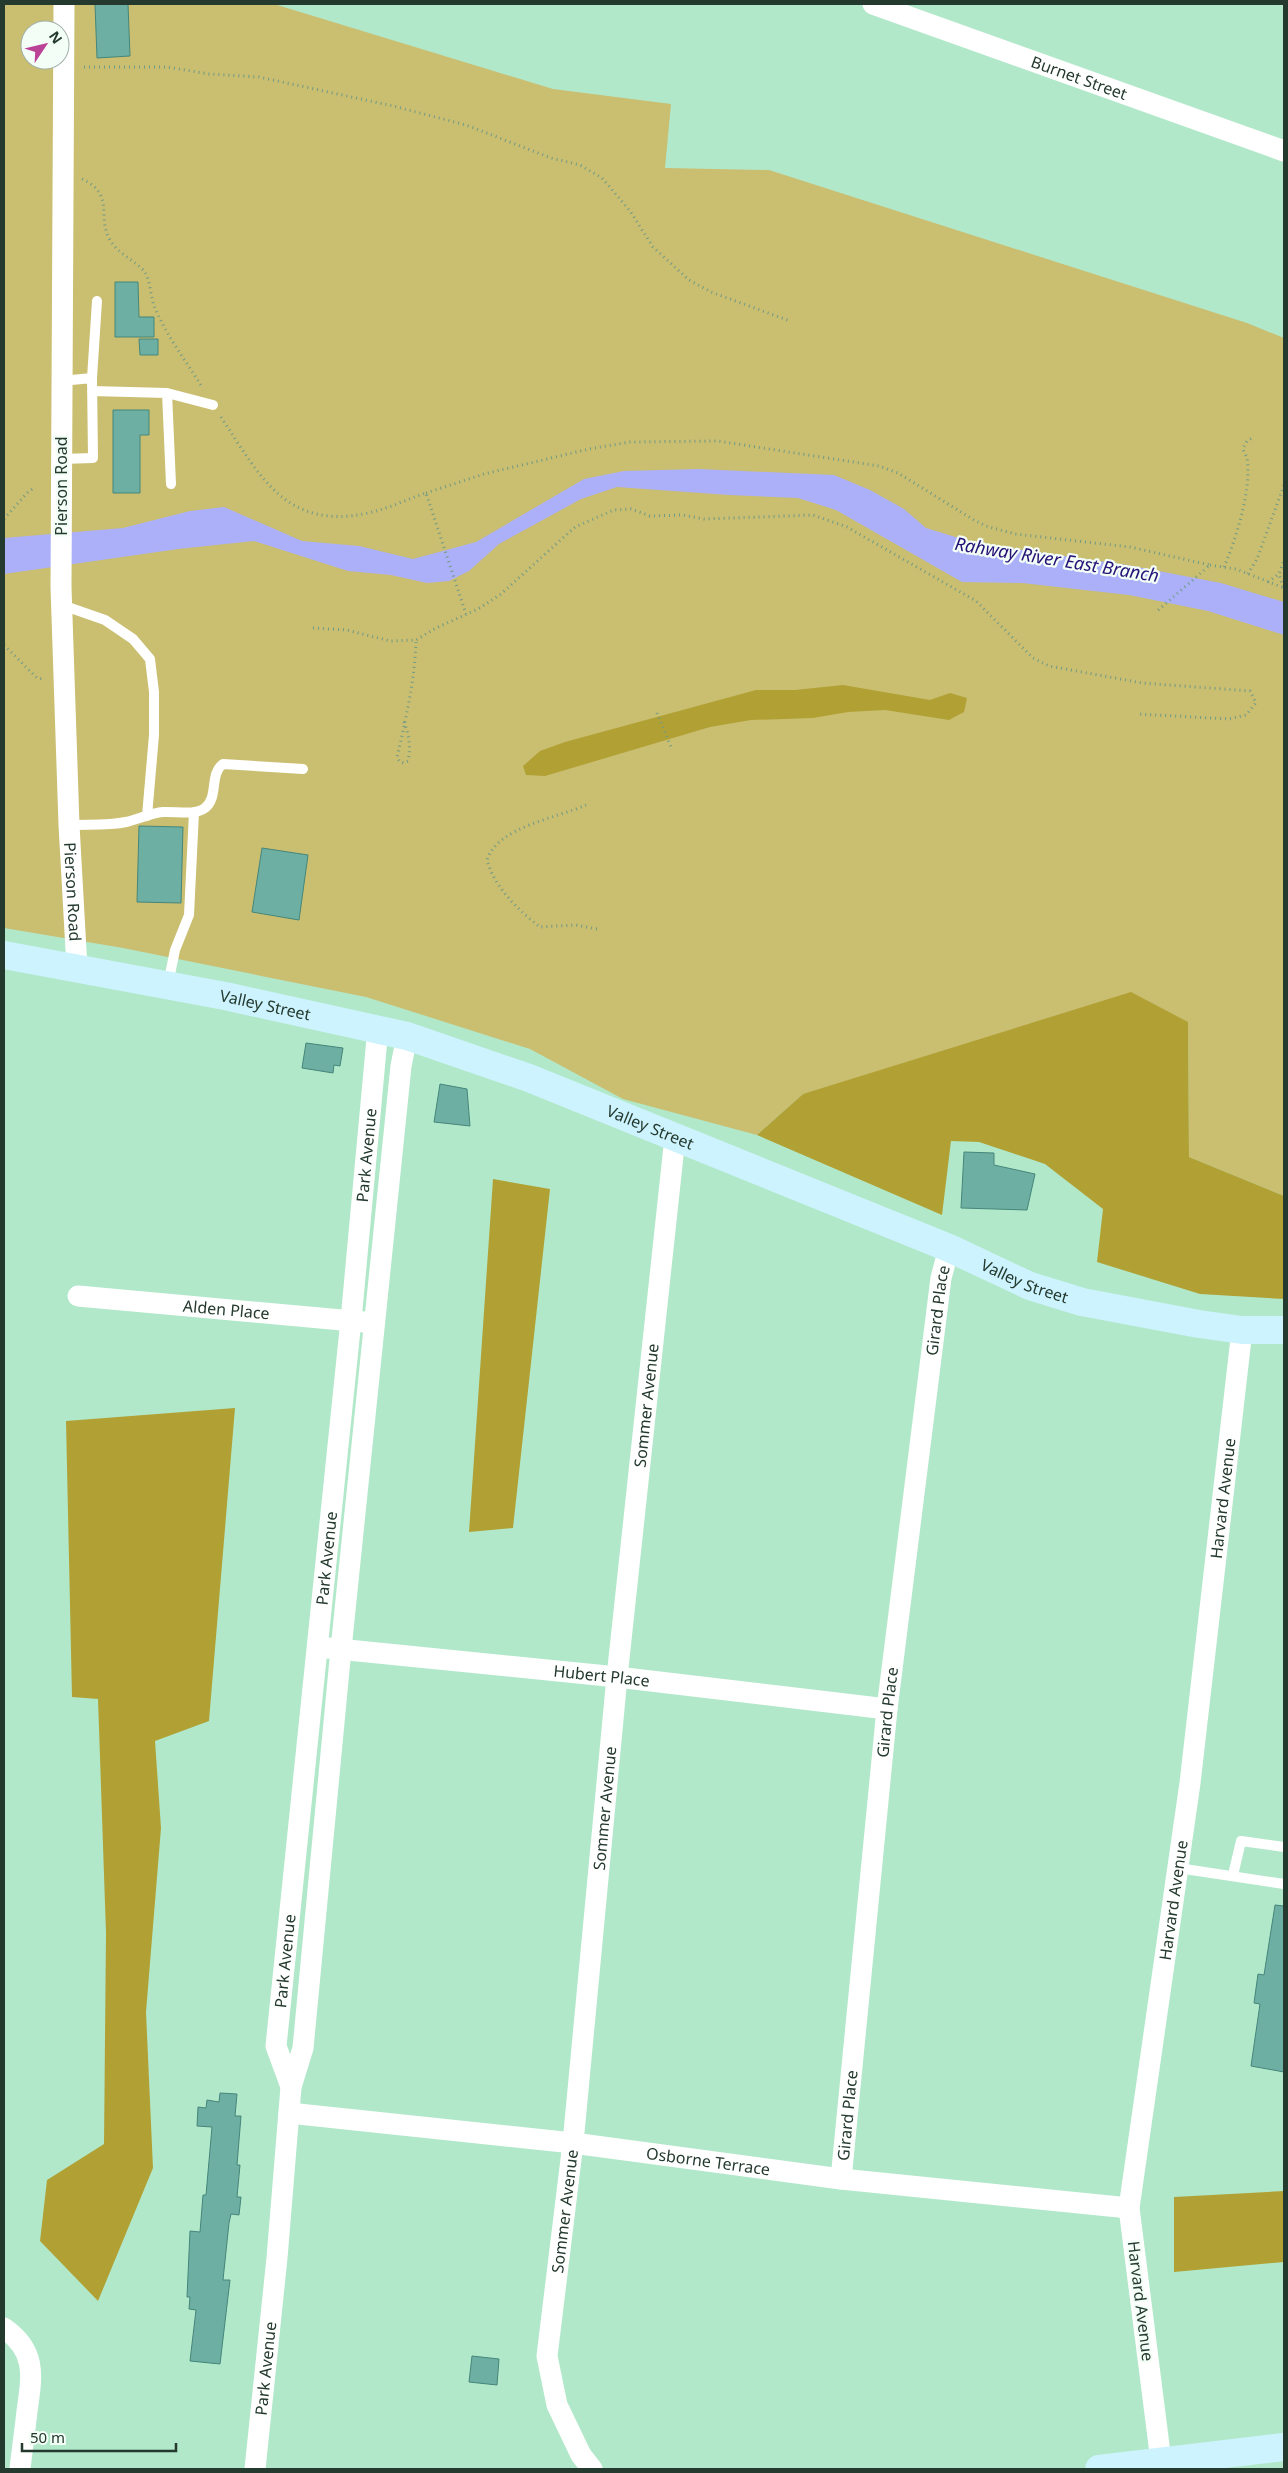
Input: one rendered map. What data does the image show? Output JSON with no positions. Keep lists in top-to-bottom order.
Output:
{
  "streets": {
    "main road": ["Valley Street"],
    "street": [
      "Burnet Street",
      "Pierson Road",
      "Park Avenue",
      "Alden Place",
      "Girard Place",
      "Sommer Avenue",
      "Harvard Avenue",
      "Hubert Place",
      "Osborne Terrace"
    ]
  },
  "crossings": [
    ["Pierson Road", "Valley Street"],
    ["Valley Street", "Park Avenue"],
    ["Valley Street", "Girard Place"],
    ["Valley Street", "Sommer Avenue"],
    ["Valley Street", "Harvard Avenue"],
    ["Park Avenue", "Alden Place"],
    ["Park Avenue", "Hubert Place"],
    ["Park Avenue", "Osborne Terrace"],
    ["Girard Place", "Hubert Place"],
    ["Girard Place", "Osborne Terrace"],
    ["Sommer Avenue", "Hubert Place"],
    ["Sommer Avenue", "Osborne Terrace"],
    ["Harvard Avenue", "Osborne Terrace"]
  ],
  "water": ["Rahway River East Branch"],
  "scale_bar": "50 m",
  "north": "top right"
}
